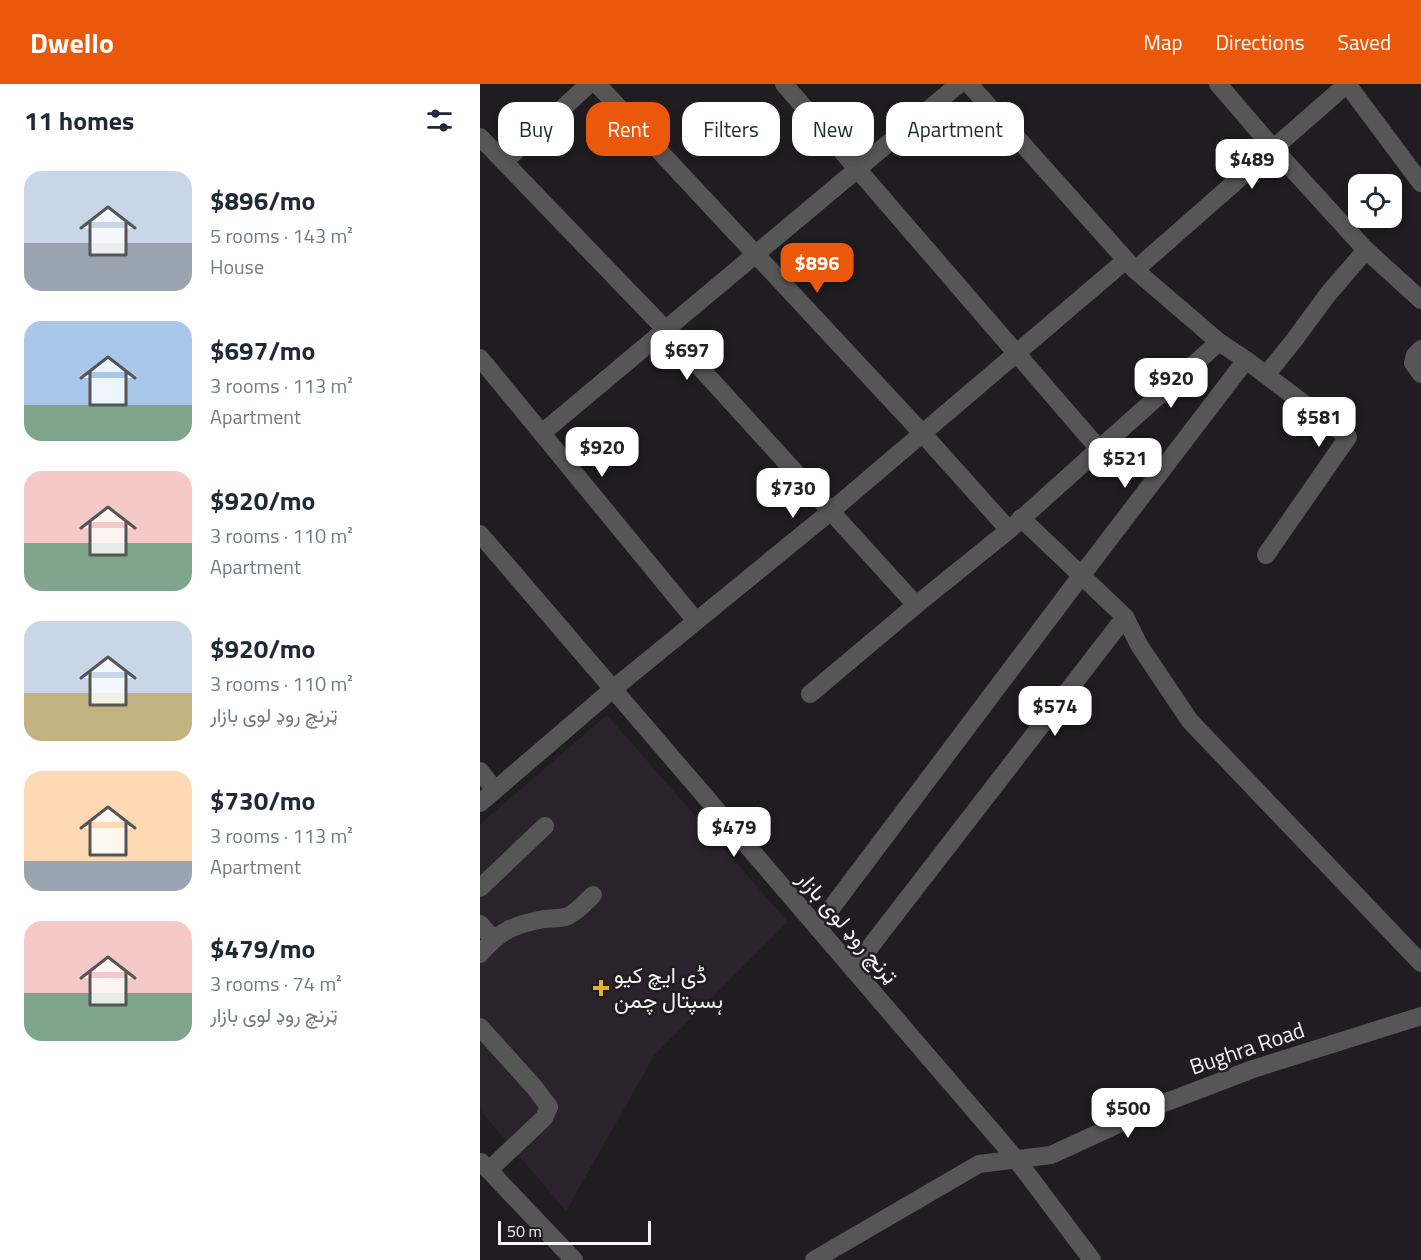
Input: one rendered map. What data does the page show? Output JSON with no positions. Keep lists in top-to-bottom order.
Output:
{
  "streets": {
    "street": ["ټرنچ روډ لوی بازار", "Bughra Road"]
  },
  "crossings": [
    ["ټرنچ روډ لوی بازار", "Bughra Road"]
  ],
  "places": {
    "health": ["ڈی ایچ کیو ہسپتال چمن"]
  },
  "scale_bar": "50 m",
  "page": {
    "header": "Dwello",
    "nav": ["Map", "Directions", "Saved"],
    "heading": "11 homes",
    "chip": [
      "Buy",
      "Rent",
      "Filters",
      "New",
      "Apartment"
    ],
    "price": [
      "$489",
      "$896",
      "$697",
      "$920",
      "$581",
      "$920",
      "$521",
      "$730",
      "$574",
      "$479",
      "$500"
    ],
    "list": [
      {
        "name": "$896/mo",
        "note": "5 rooms · 143 m² · House"
      },
      {
        "name": "$697/mo",
        "note": "3 rooms · 113 m² · Apartment"
      },
      {
        "name": "$920/mo",
        "note": "3 rooms · 110 m² · Apartment"
      },
      {
        "name": "$920/mo",
        "note": "3 rooms · 110 m² · ټرنچ روډ لوی بازار"
      },
      {
        "name": "$730/mo",
        "note": "3 rooms · 113 m² · Apartment"
      },
      {
        "name": "$479/mo",
        "note": "3 rooms · 74 m² · ټرنچ روډ لوی بازار"
      }
    ],
    "scale": "50 m"
  }
}
